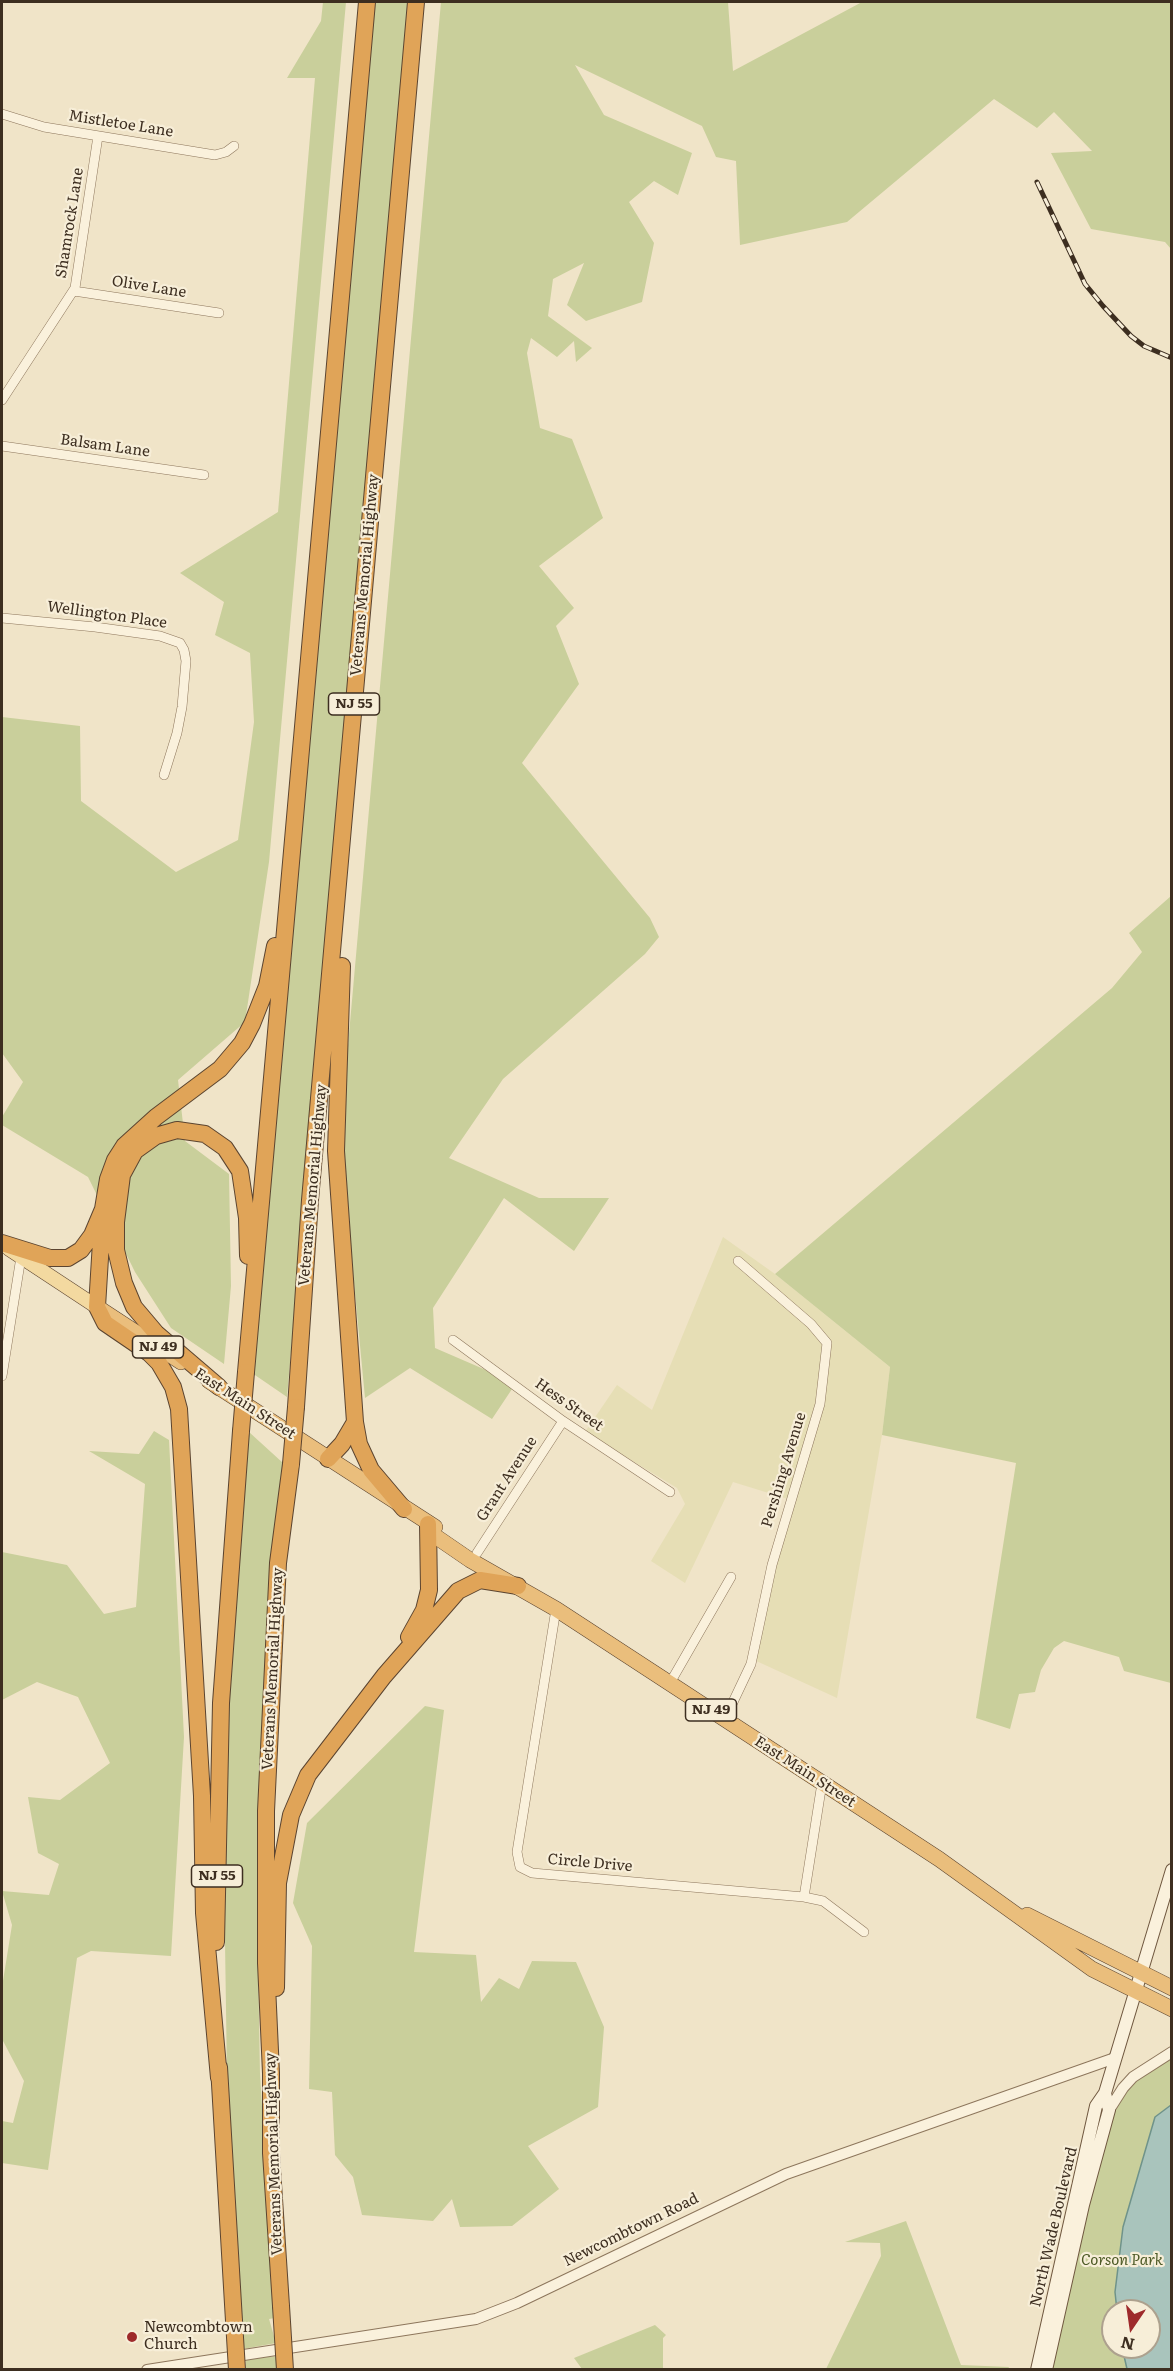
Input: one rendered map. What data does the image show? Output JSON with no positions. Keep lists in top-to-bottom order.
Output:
{
  "streets": {
    "highway": [
      "Veterans Memorial Highway",
      "NJ 55",
      "NJ 49",
      "East Main Street"
    ],
    "main road": ["North Wade Boulevard"],
    "street": [
      "Mistletoe Lane",
      "Shamrock Lane",
      "Olive Lane",
      "Balsam Lane",
      "Wellington Place",
      "Hess Street",
      "Pershing Avenue",
      "Grant Avenue",
      "Circle Drive",
      "Newcombtown Road"
    ]
  },
  "crossings": [
    ["Mistletoe Lane", "Shamrock Lane"],
    ["Shamrock Lane", "Olive Lane"],
    ["East Main Street", "Pershing Avenue"],
    ["East Main Street", "Grant Avenue"],
    ["East Main Street", "Circle Drive"],
    ["East Main Street", "North Wade Boulevard"],
    ["Hess Street", "Grant Avenue"],
    ["North Wade Boulevard", "Newcombtown Road"]
  ],
  "parks": ["Corson Park"],
  "places": ["Newcombtown Church"],
  "north": "bottom"
}
